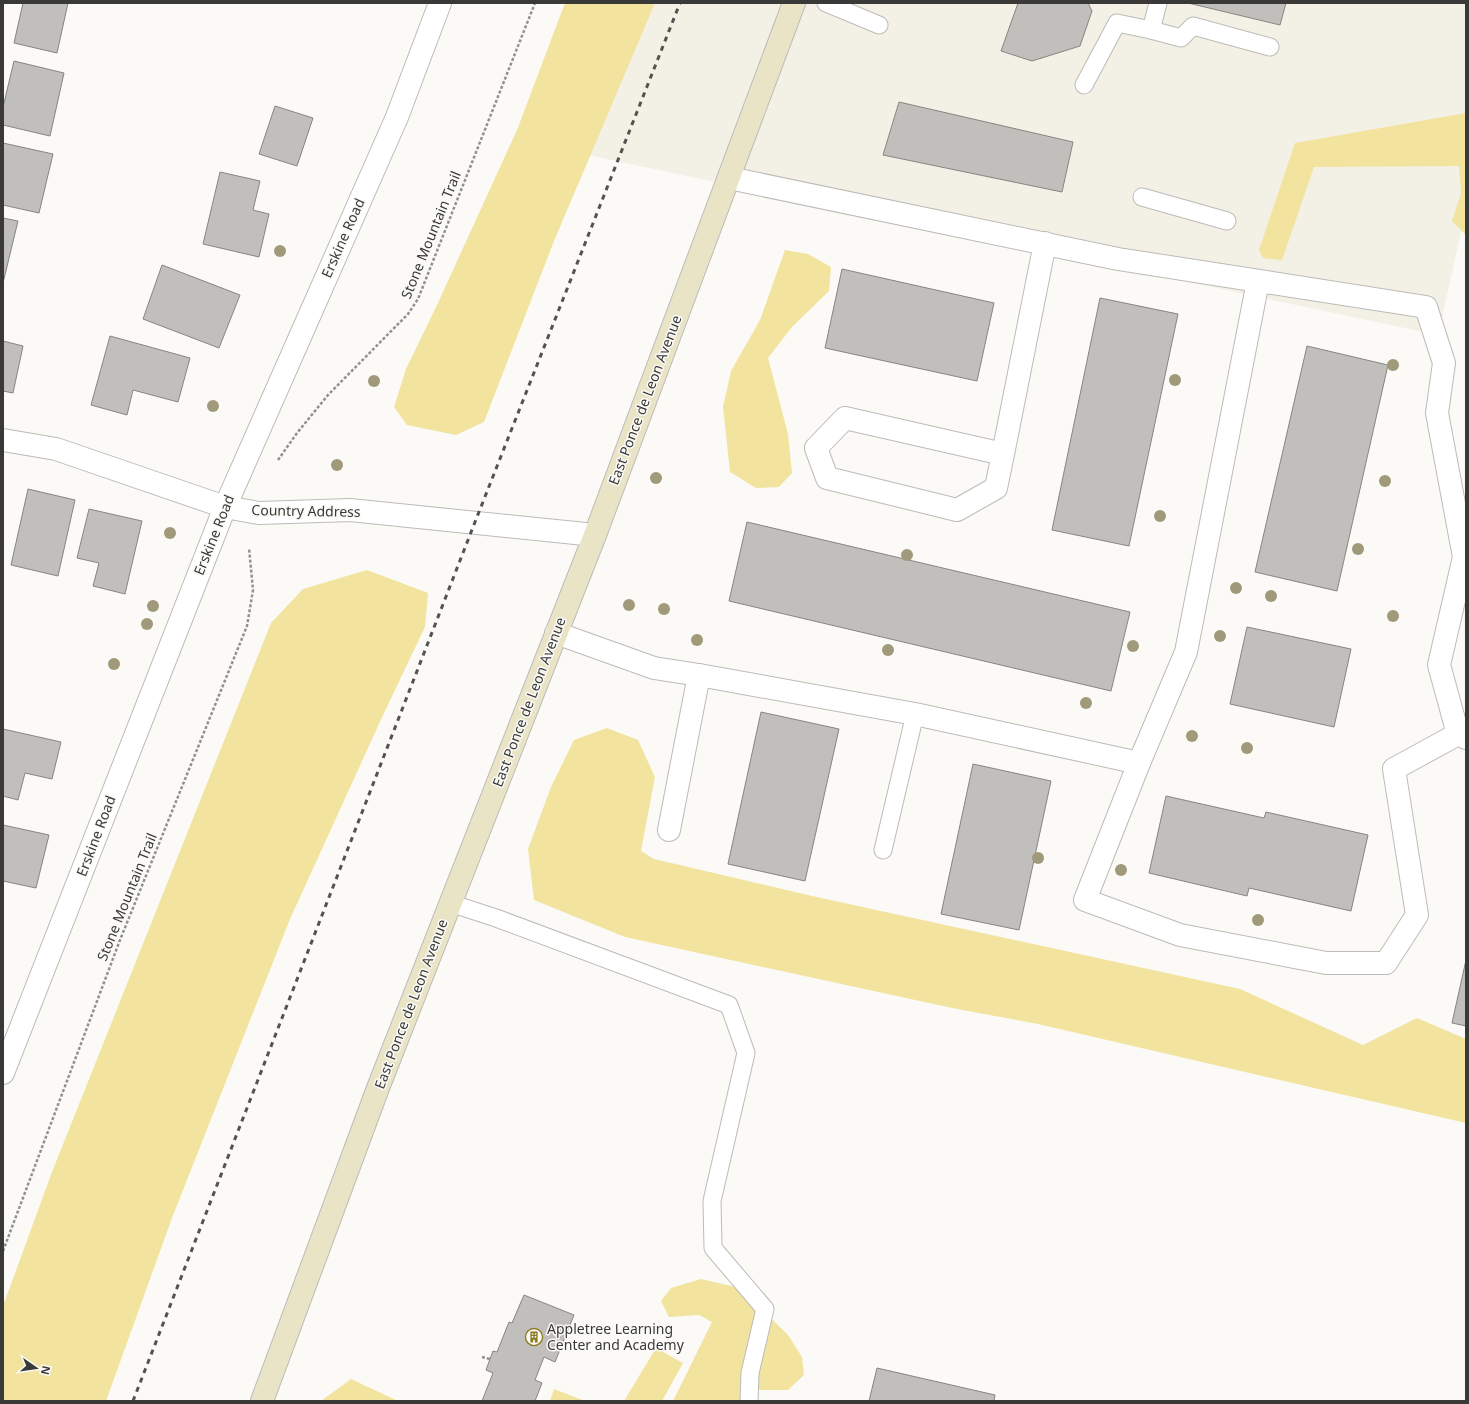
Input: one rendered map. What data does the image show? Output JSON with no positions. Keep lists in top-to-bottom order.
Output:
{
  "streets": {
    "main road": ["East Ponce de Leon Avenue"],
    "street": ["Erskine Road", "Country Address"],
    "path": ["Stone Mountain Trail"]
  },
  "crossings": [
    ["Erskine Road", "Country Address"],
    ["East Ponce de Leon Avenue", "Country Address"]
  ],
  "places": {
    "building": ["Appletree Learning Center and Academy"]
  },
  "north": "right"
}
